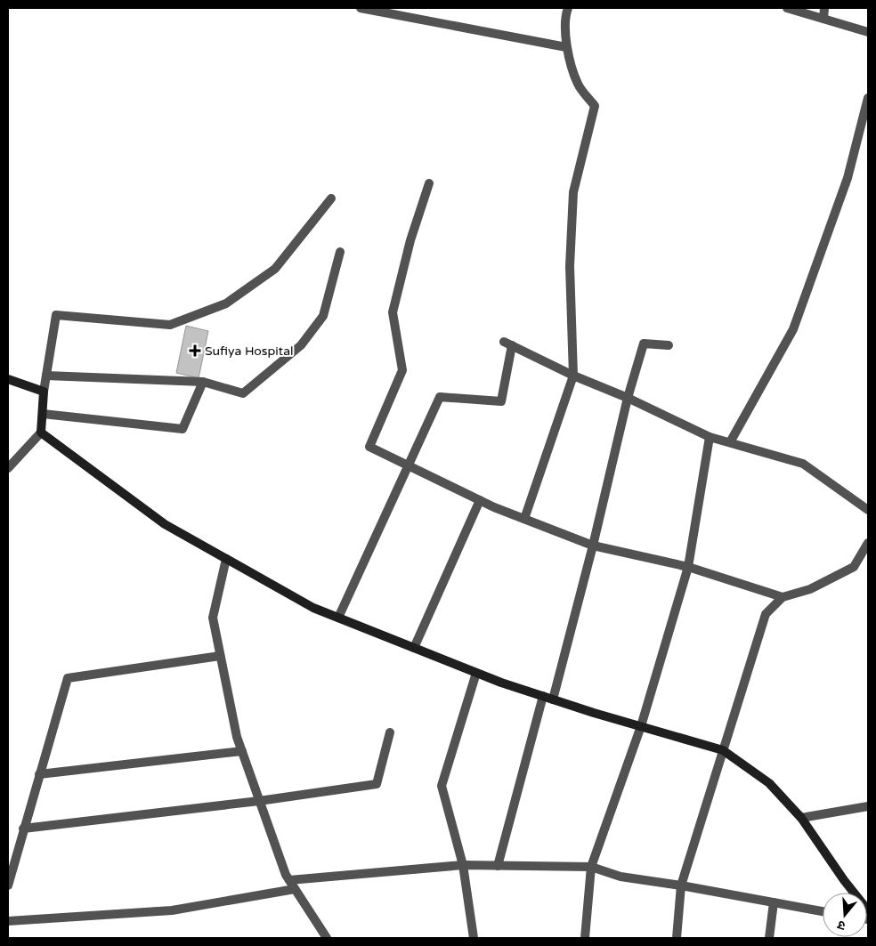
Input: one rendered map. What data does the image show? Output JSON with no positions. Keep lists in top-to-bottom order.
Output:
{
  "places": {
    "health": ["Sufiya Hospital"]
  },
  "north": "bottom"
}
